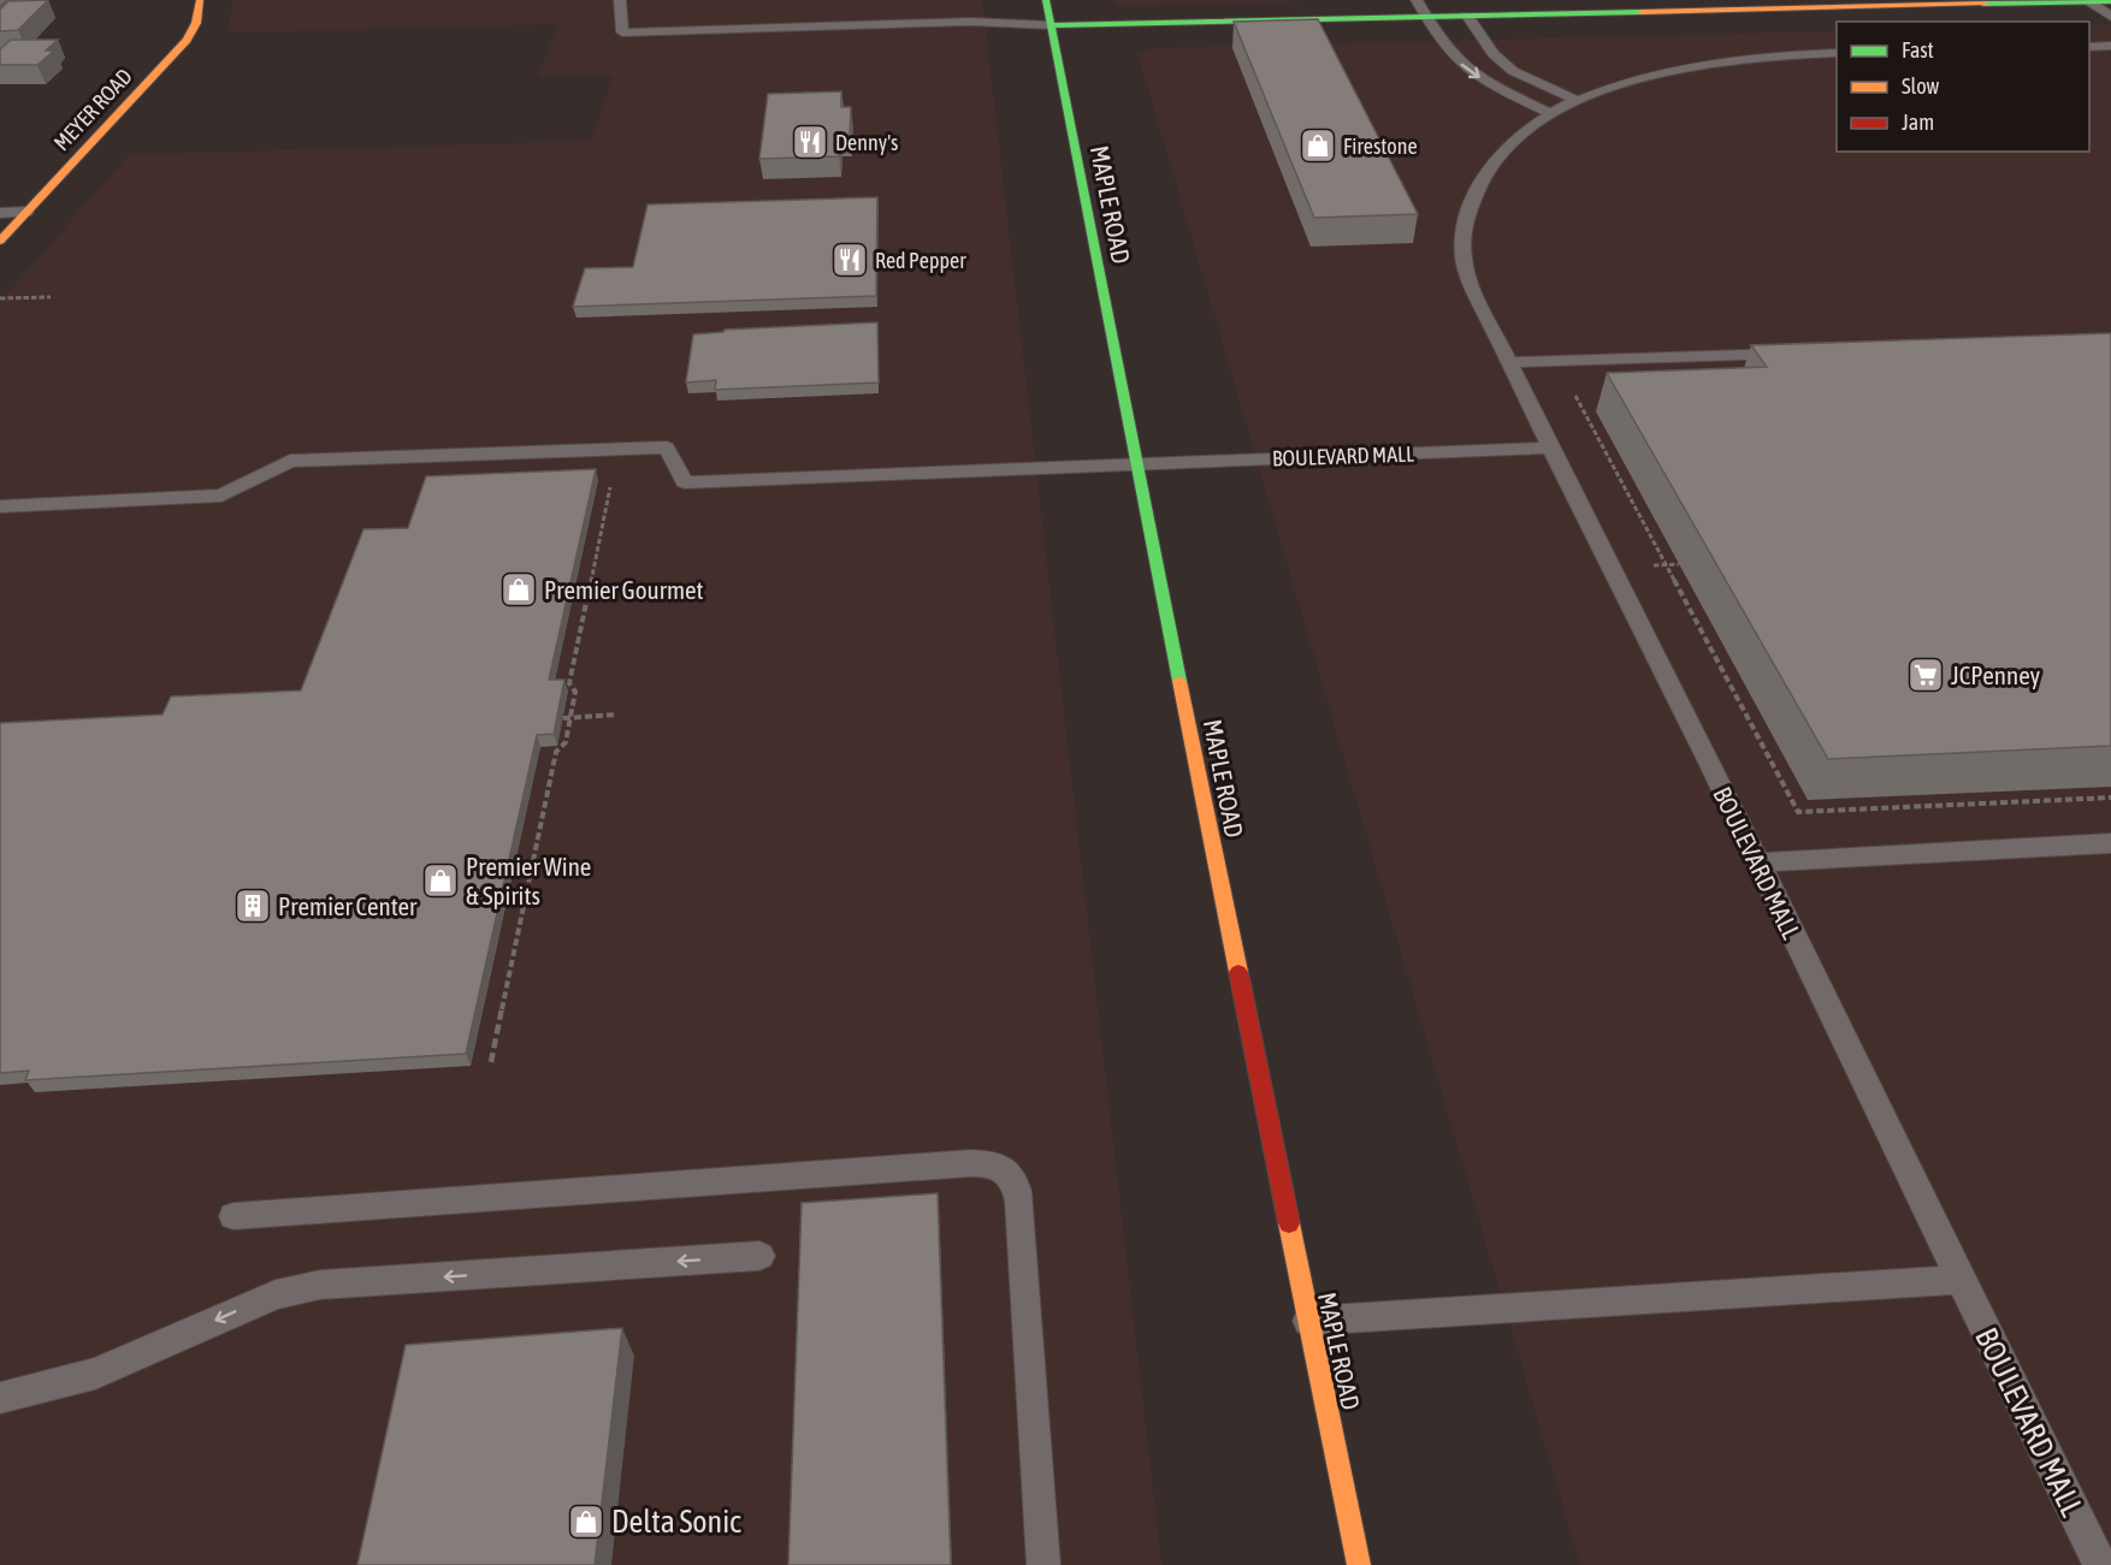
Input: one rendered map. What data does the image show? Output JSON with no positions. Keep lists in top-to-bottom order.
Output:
{
  "streets": {
    "street": ["MEYER ROAD", "MAPLE ROAD"],
    "lane": ["BOULEVARD MALL"]
  },
  "crossings": [
    ["MAPLE ROAD", "BOULEVARD MALL"]
  ],
  "places": {
    "restaurant": ["Denny's", "Red Pepper"],
    "shop": [
      "Firestone",
      "Premier Gourmet",
      "Premier Wine & Spirits",
      "Delta Sonic"
    ],
    "supermarket": ["JCPenney"],
    "building": ["Premier Center"]
  },
  "legend": ["Fast", "Slow", "Jam"]
}
